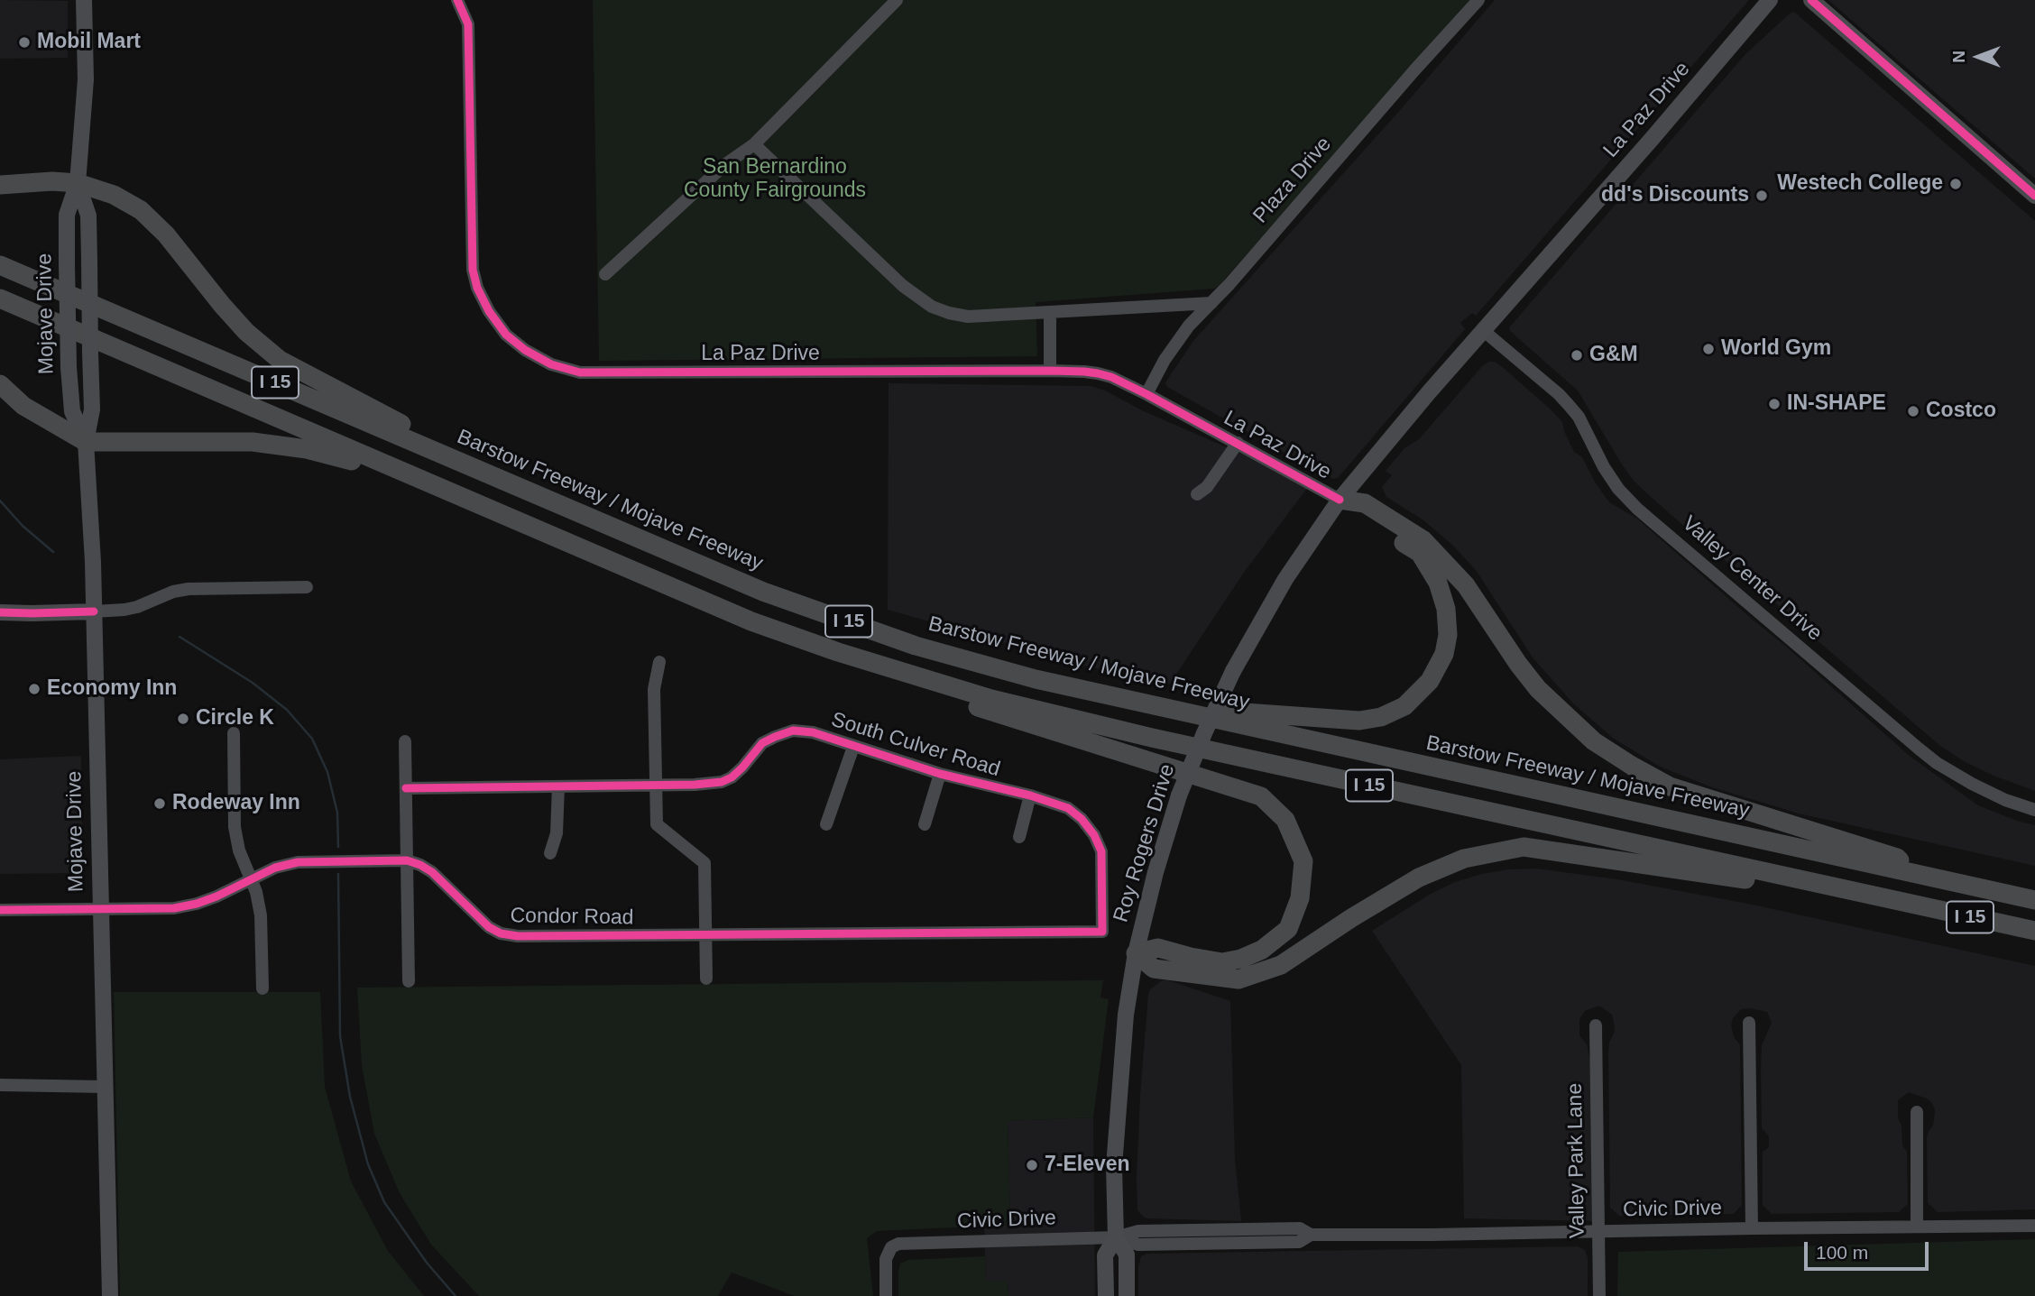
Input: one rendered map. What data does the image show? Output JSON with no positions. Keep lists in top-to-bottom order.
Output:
{
  "streets": {
    "highway": ["I 15", "Barstow Freeway / Mojave Freeway"],
    "main road": ["La Paz Drive", "Mojave Drive", "Roy Rogers Drive"],
    "street": [
      "Plaza Drive",
      "Valley Center Drive",
      "South Culver Road",
      "Condor Road",
      "Valley Park Lane",
      "Civic Drive"
    ]
  },
  "crossings": [
    ["La Paz Drive", "Plaza Drive"],
    ["La Paz Drive", "Valley Center Drive"],
    ["La Paz Drive", "Roy Rogers Drive"],
    ["Mojave Drive", "Condor Road"],
    ["South Culver Road", "Condor Road"],
    ["Roy Rogers Drive", "Civic Drive"],
    ["Valley Park Lane", "Civic Drive"]
  ],
  "parks": ["San Bernardino County Fairgrounds"],
  "places": [
    "Mobil Mart",
    "Westech College",
    "dd's Discounts",
    "World Gym",
    "G&M",
    "IN-SHAPE",
    "Costco",
    "Economy Inn",
    "Circle K",
    "Rodeway Inn",
    "7-Eleven"
  ],
  "scale_bar": "100 m",
  "north": "left"
}
